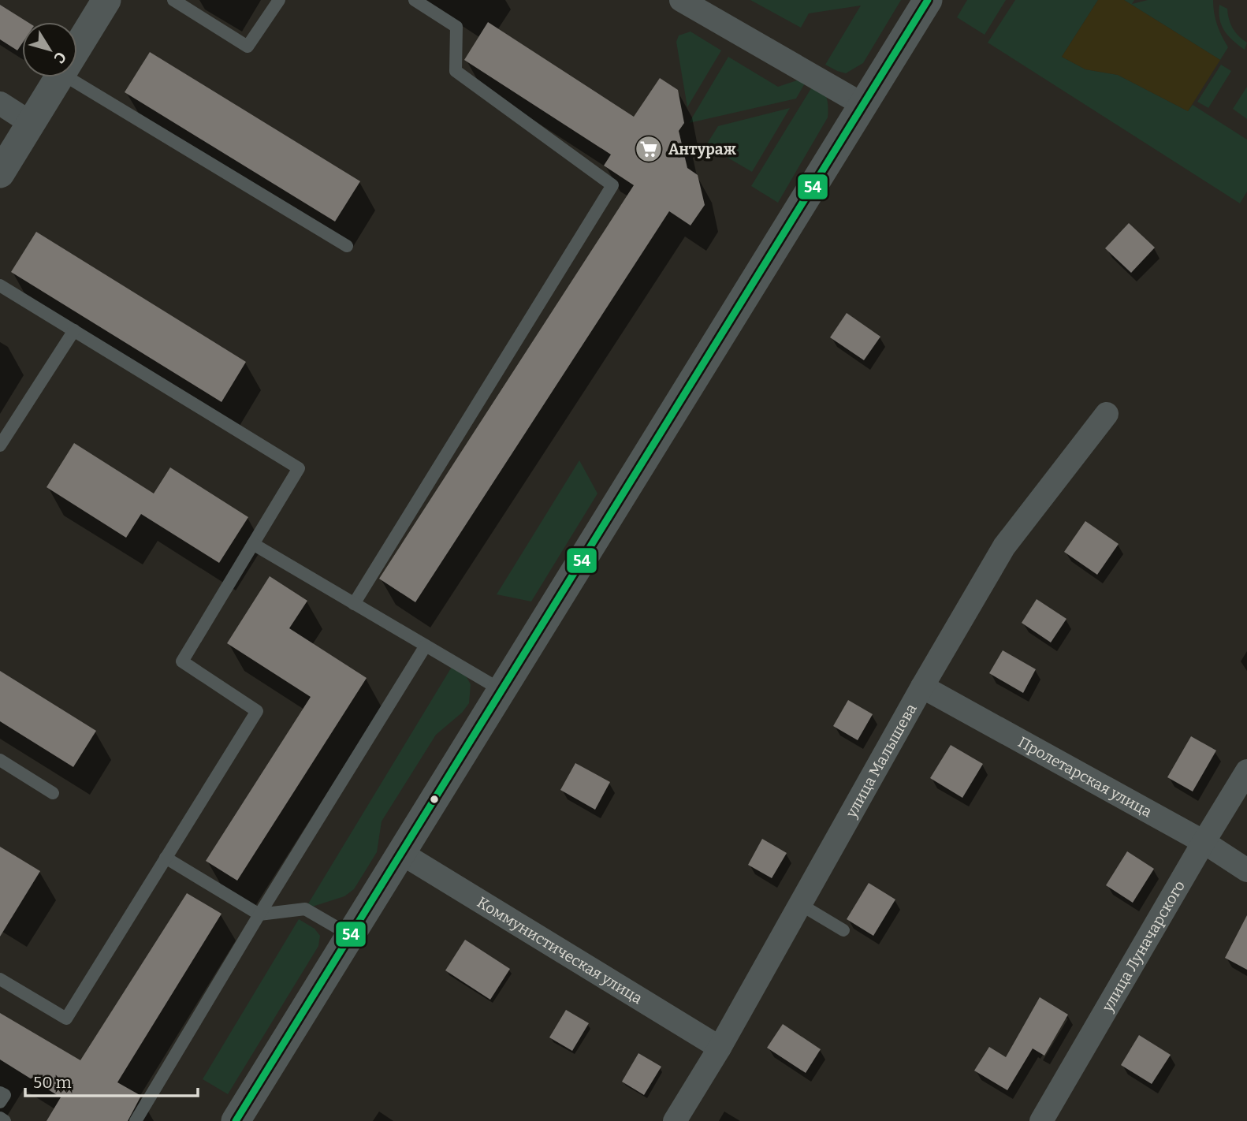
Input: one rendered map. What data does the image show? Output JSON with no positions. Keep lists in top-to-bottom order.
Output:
{
  "streets": {
    "street": [
      "улица Малышева",
      "Пролетарская улица",
      "улица Луначарского",
      "Коммунистическая улица"
    ]
  },
  "crossings": [
    ["улица Малышева", "Пролетарская улица"],
    ["улица Малышева", "Коммунистическая улица"],
    ["Пролетарская улица", "улица Луначарского"]
  ],
  "places": {
    "supermarket": ["Антураж"]
  },
  "lines": ["transit line 54"],
  "scale_bar": "50 m",
  "north": "bottom right"
}
